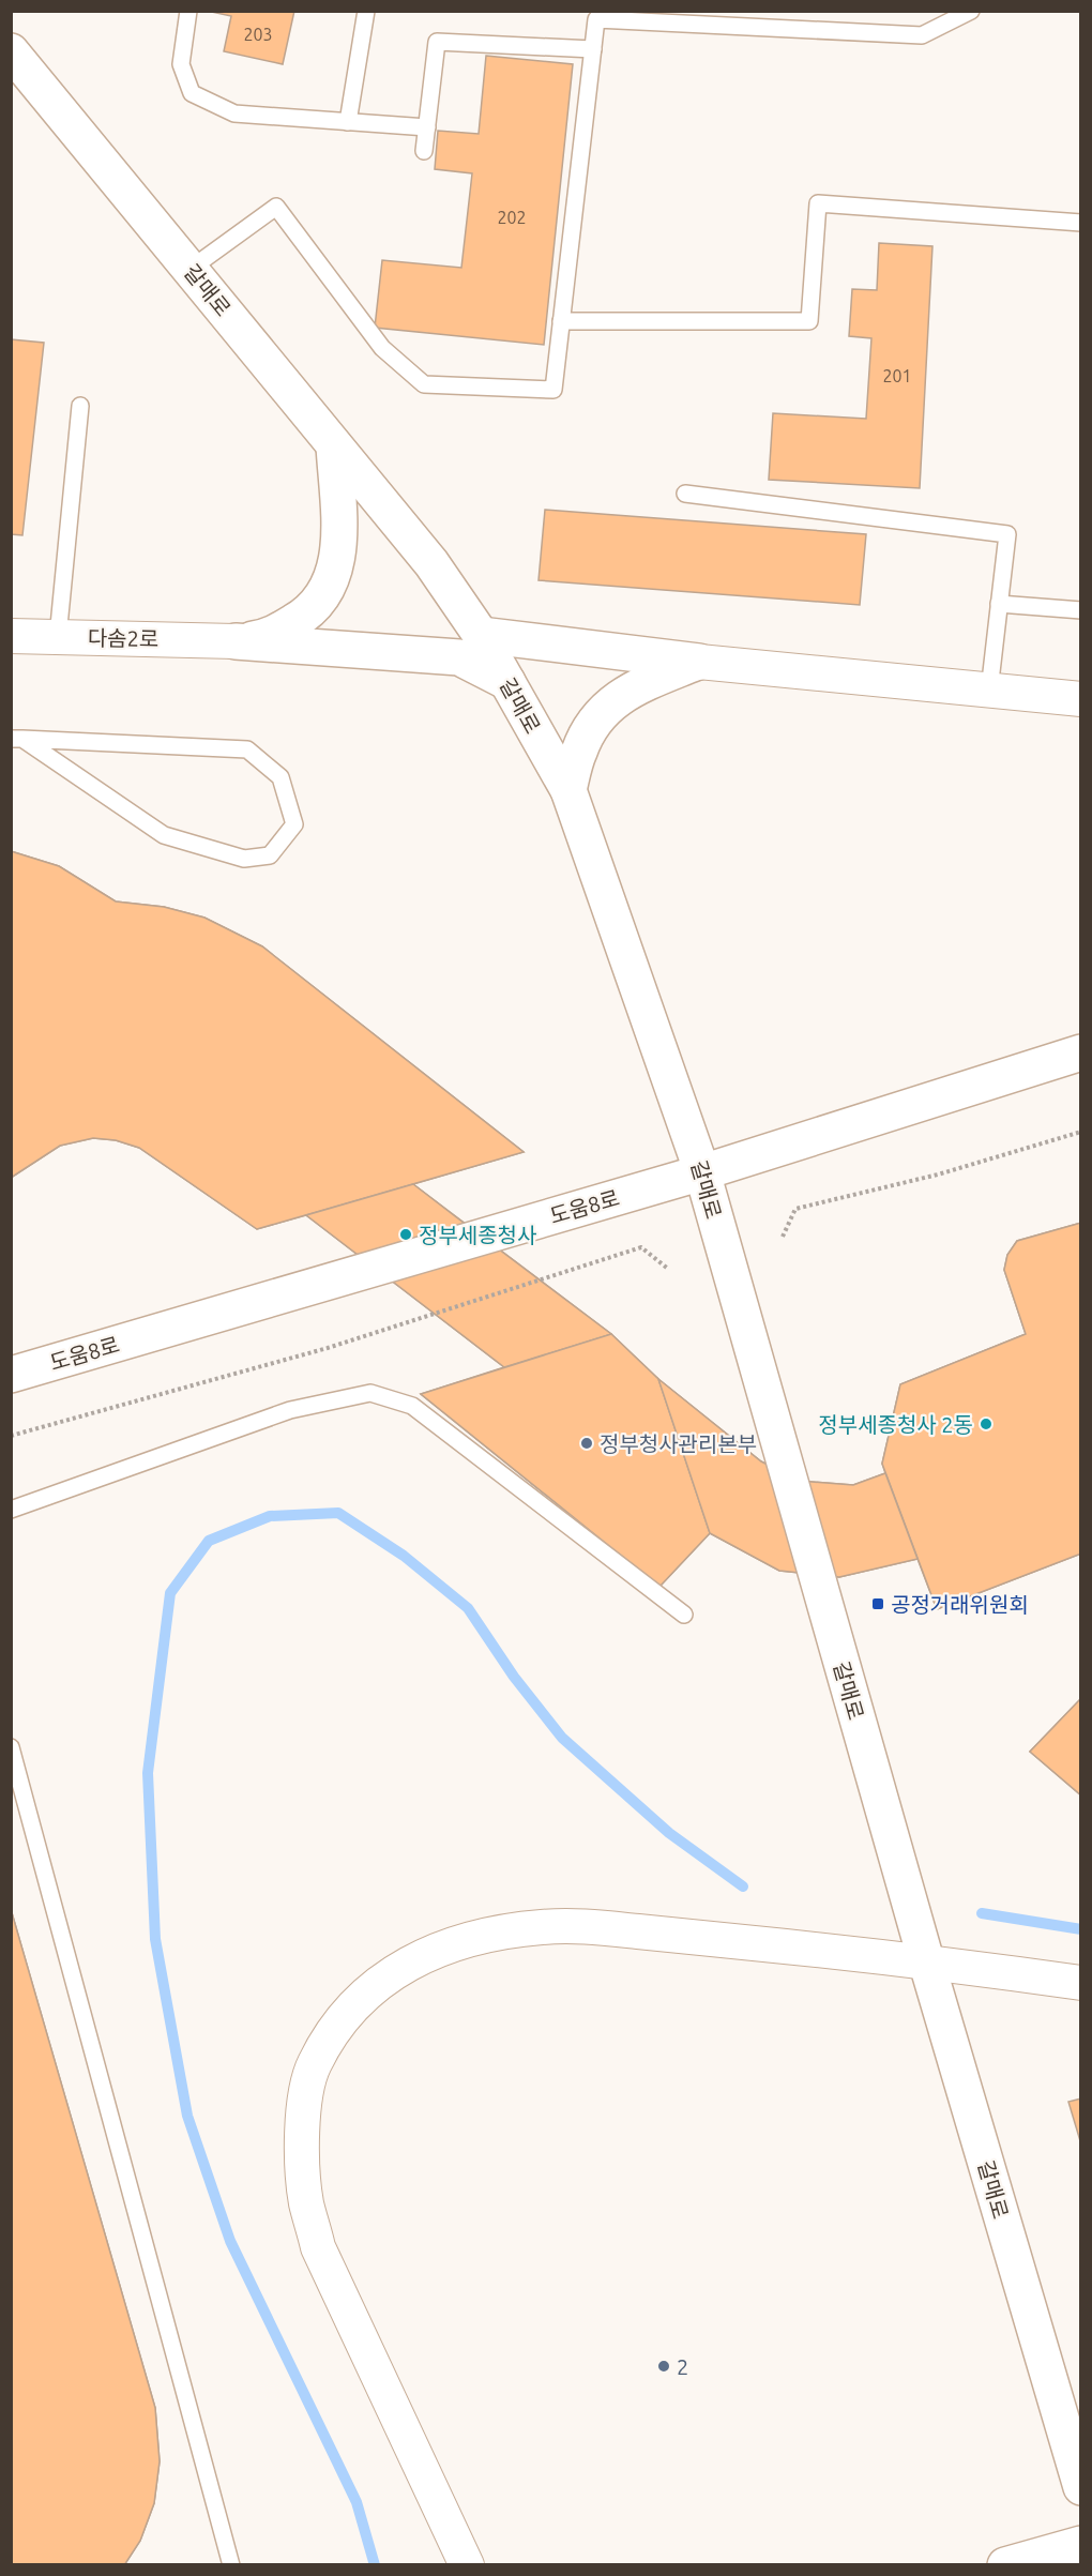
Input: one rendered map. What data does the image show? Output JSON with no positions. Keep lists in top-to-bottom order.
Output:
{
  "streets": {
    "street": ["갈매로", "다솜2로", "도움8로"]
  },
  "crossings": [
    ["갈매로", "도움8로"]
  ],
  "places": {
    "other": [
      "정부세종청사",
      "정부세종청사 2동",
      "정부청사관리본부",
      "2"
    ],
    "transit": ["공정거래위원회"]
  },
  "house_numbers": ["203", "202", "201"]
}
